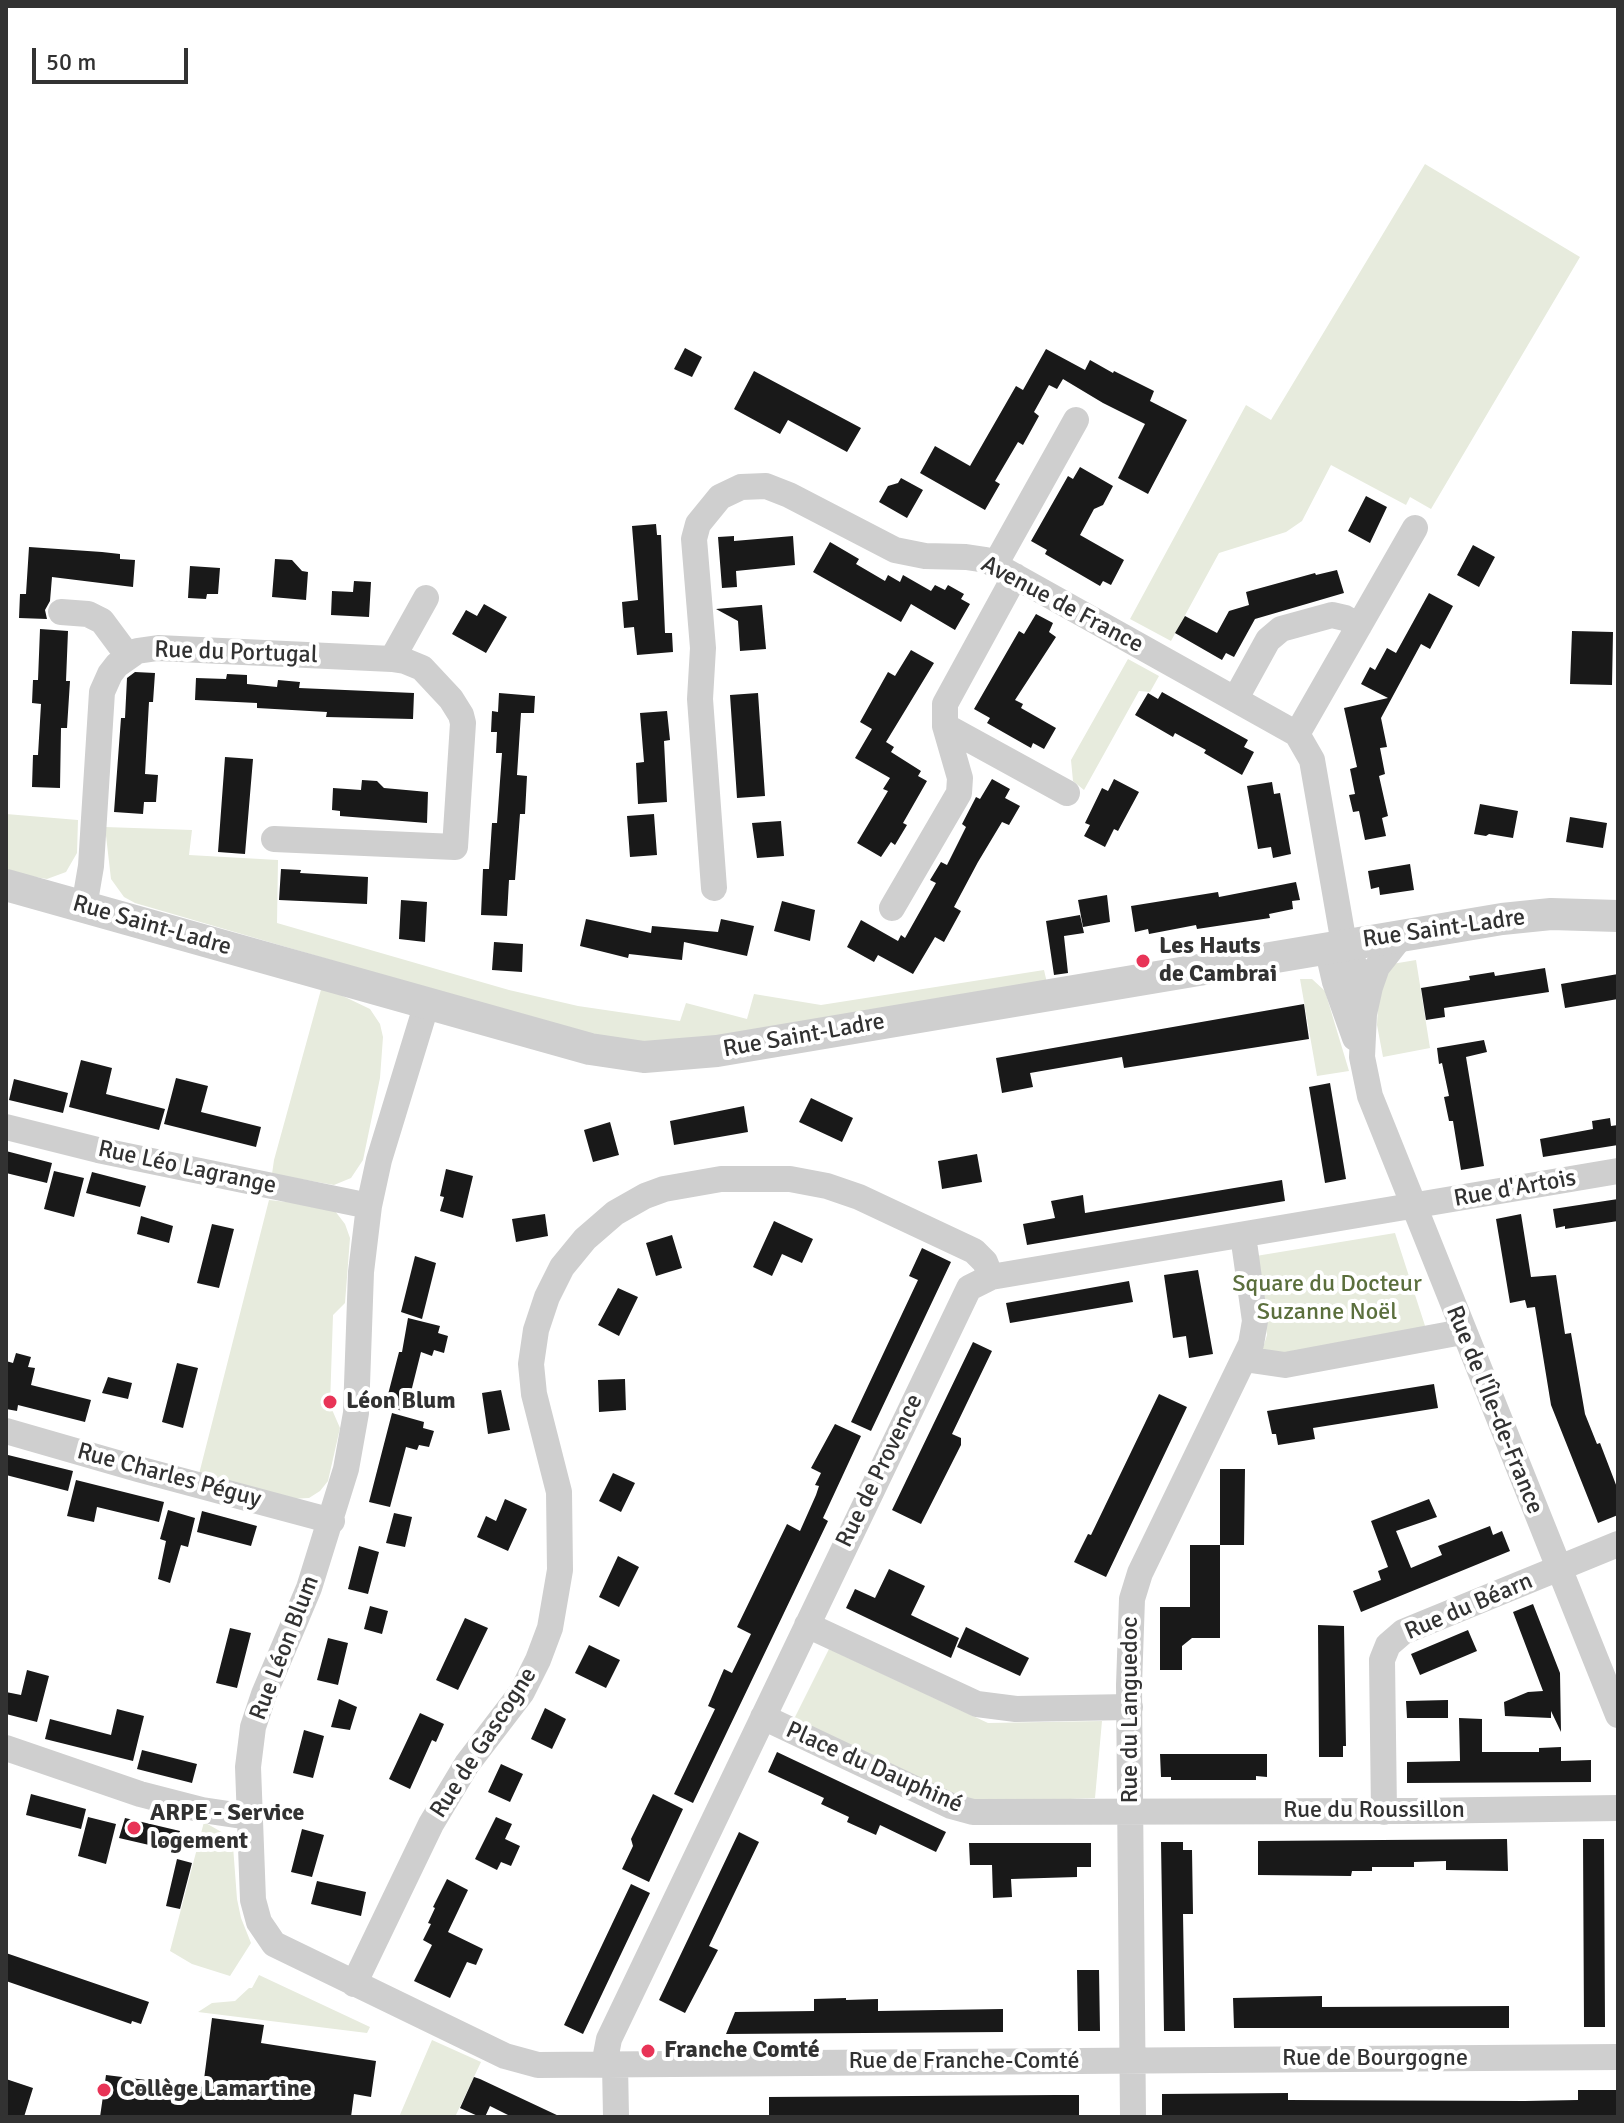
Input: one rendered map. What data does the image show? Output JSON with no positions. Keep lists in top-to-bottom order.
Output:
{
  "streets": {
    "street": [
      "Avenue de France",
      "Rue du Portugal",
      "Rue Saint-Ladre",
      "Rue Léo Lagrange",
      "Rue d'Artois",
      "Rue de l'Île-de-France",
      "Rue de Provence",
      "Rue Charles Péguy",
      "Rue du Béarn",
      "Rue Léon Blum",
      "Rue du Languedoc",
      "Rue de Gascogne",
      "Place du Dauphiné",
      "Rue du Roussillon",
      "Rue de Bourgogne",
      "Rue de Franche-Comté"
    ]
  },
  "crossings": [
    ["Rue du Portugal", "Rue Saint-Ladre"],
    ["Rue Saint-Ladre", "Rue de l'Île-de-France"],
    ["Rue Saint-Ladre", "Rue Léon Blum"],
    ["Rue Léo Lagrange", "Rue Léon Blum"],
    ["Rue d'Artois", "Rue de l'Île-de-France"],
    ["Rue de l'Île-de-France", "Rue du Béarn"],
    ["Rue de Provence", "Rue Léon Blum"],
    ["Rue de Provence", "Rue de Gascogne"],
    ["Rue de Provence", "Place du Dauphiné"],
    ["Rue de Provence", "Rue de Franche-Comté"],
    ["Rue Charles Péguy", "Rue Léon Blum"],
    ["Rue du Béarn", "Rue du Roussillon"],
    ["Rue Léon Blum", "Rue de Gascogne"],
    ["Rue Léon Blum", "Rue de Franche-Comté"],
    ["Rue du Languedoc", "Place du Dauphiné"],
    ["Rue du Languedoc", "Rue du Roussillon"],
    ["Rue du Languedoc", "Rue de Bourgogne"],
    ["Rue du Languedoc", "Rue de Franche-Comté"],
    ["Place du Dauphiné", "Rue du Roussillon"],
    ["Rue de Bourgogne", "Rue de Franche-Comté"]
  ],
  "parks": ["Square du Docteur Suzanne Noël"],
  "places": [
    "Les Hauts de Cambrai",
    "Léon Blum",
    "ARPE - Service logement",
    "Franche Comté",
    "Collège Lamartine"
  ],
  "scale_bar": "50 m"
}
